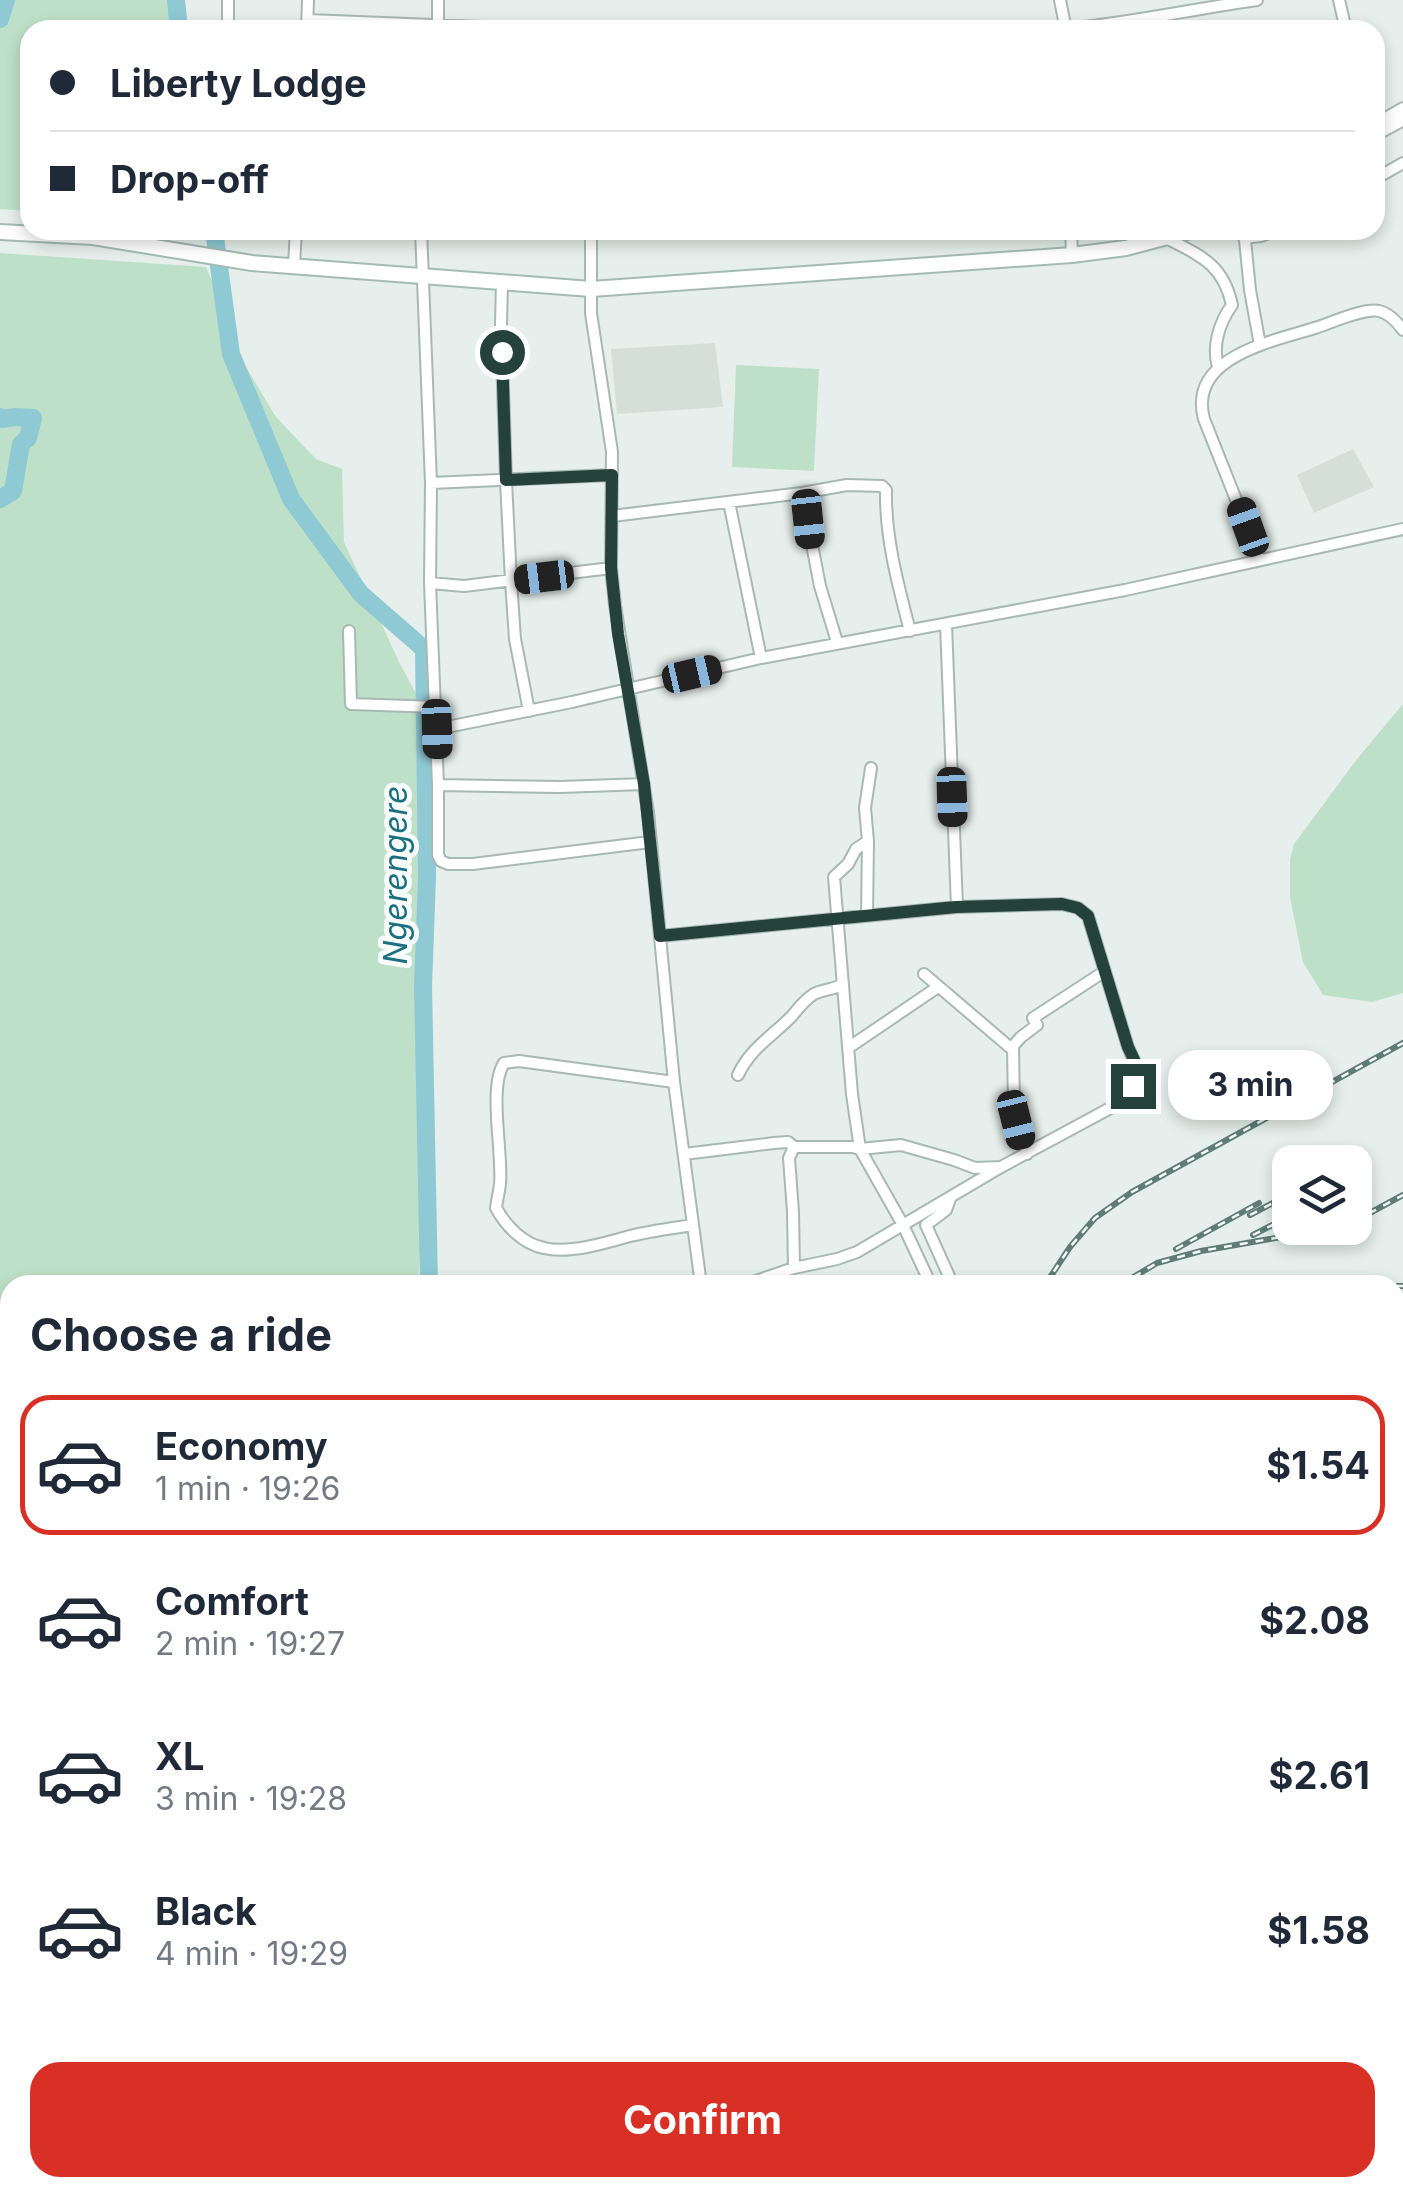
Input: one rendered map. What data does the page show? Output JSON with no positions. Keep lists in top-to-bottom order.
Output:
{
  "water": ["Ngerengere"],
  "page": {
    "banner": ["Liberty Lodge", "Drop-off"],
    "bubble": "3 min",
    "heading": "Choose a ride",
    "list": [
      {
        "name": "Economy",
        "note": "1 min · 19:26",
        "value": "$1.54"
      },
      {
        "name": "Comfort",
        "note": "2 min · 19:27",
        "value": "$2.08"
      },
      {
        "name": "XL",
        "note": "3 min · 19:28",
        "value": "$2.61"
      },
      {
        "name": "Black",
        "note": "4 min · 19:29",
        "value": "$1.58"
      }
    ],
    "buttons": "Confirm"
  }
}
